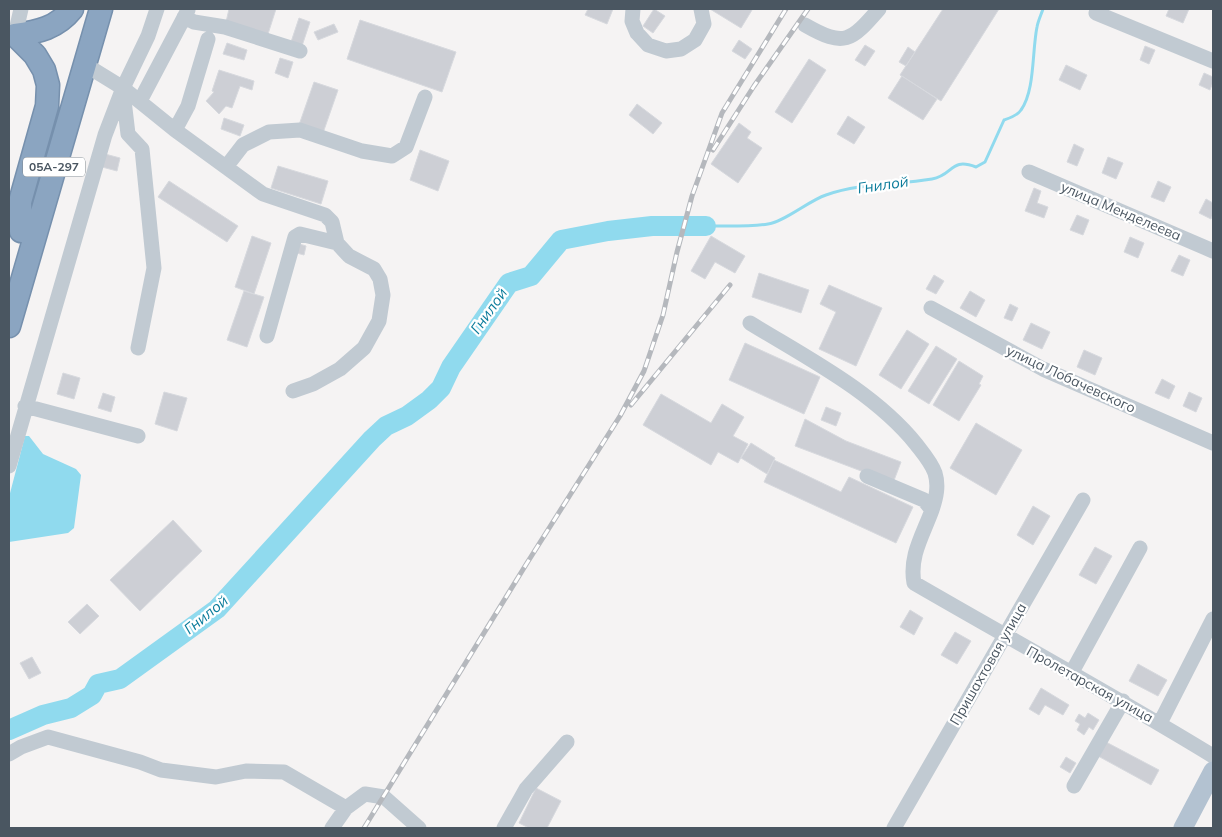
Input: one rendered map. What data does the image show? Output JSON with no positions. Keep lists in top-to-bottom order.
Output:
{
  "streets": {
    "highway": ["05А-297"],
    "street": [
      "улица Менделеева",
      "улица Лобачевского",
      "Пришахтовая улица",
      "Пролетарская улица"
    ]
  },
  "crossings": [
    ["Пришахтовая улица", "Пролетарская улица"]
  ],
  "water": ["Гнилой"]
}
